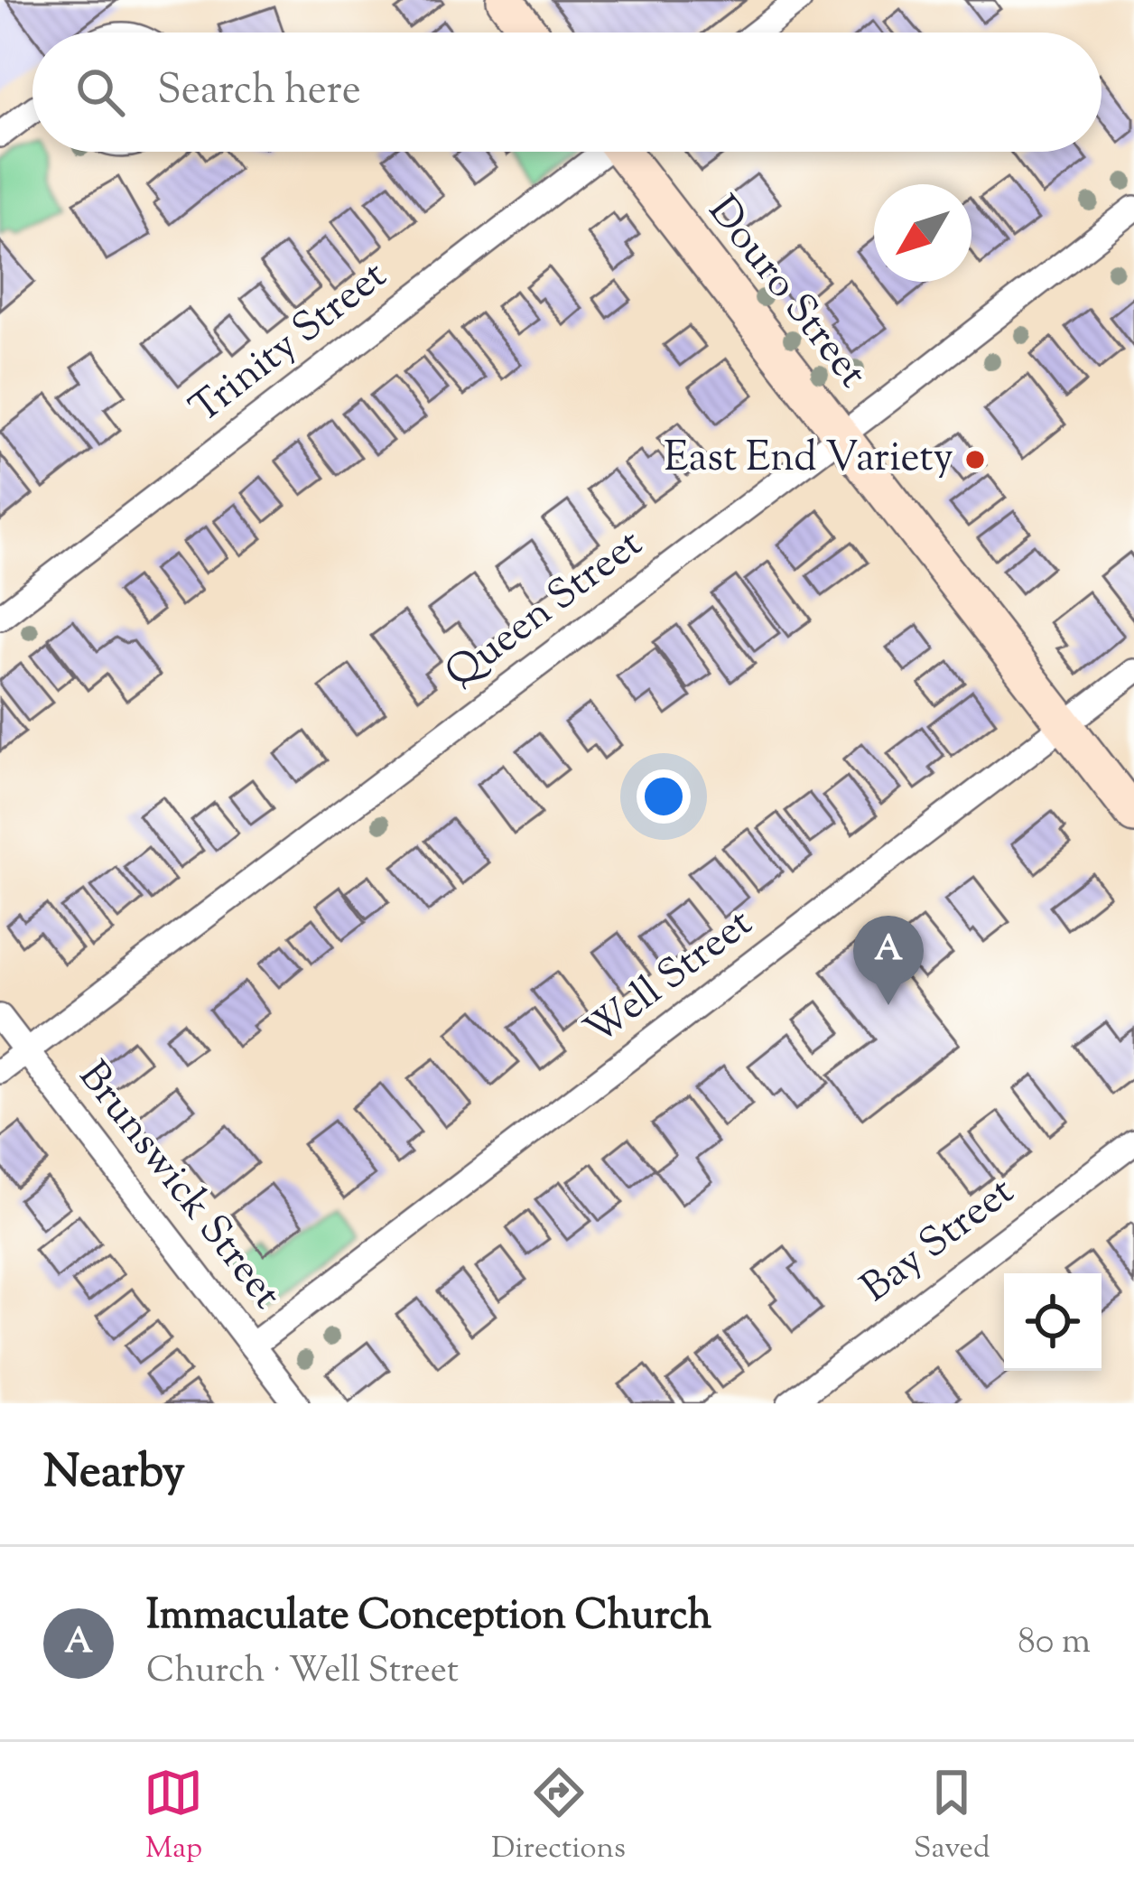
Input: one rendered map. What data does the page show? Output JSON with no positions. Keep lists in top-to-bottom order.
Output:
{
  "streets": {
    "street": [
      "Douro Street",
      "Trinity Street",
      "Queen Street",
      "Well Street",
      "Brunswick Street",
      "Bay Street"
    ]
  },
  "crossings": [
    ["Douro Street", "Queen Street"],
    ["Douro Street", "Well Street"],
    ["Queen Street", "Brunswick Street"],
    ["Well Street", "Brunswick Street"]
  ],
  "places": ["East End Variety"],
  "north": "bottom left",
  "page": {
    "search": "Search here",
    "pins": "A",
    "heading": "Nearby",
    "list": [
      {
        "mark": "A",
        "name": "Immaculate Conception Church",
        "note": "Church · Well Street",
        "value": "80 m"
      }
    ],
    "nav": ["Map", "Directions", "Saved"]
  }
}
